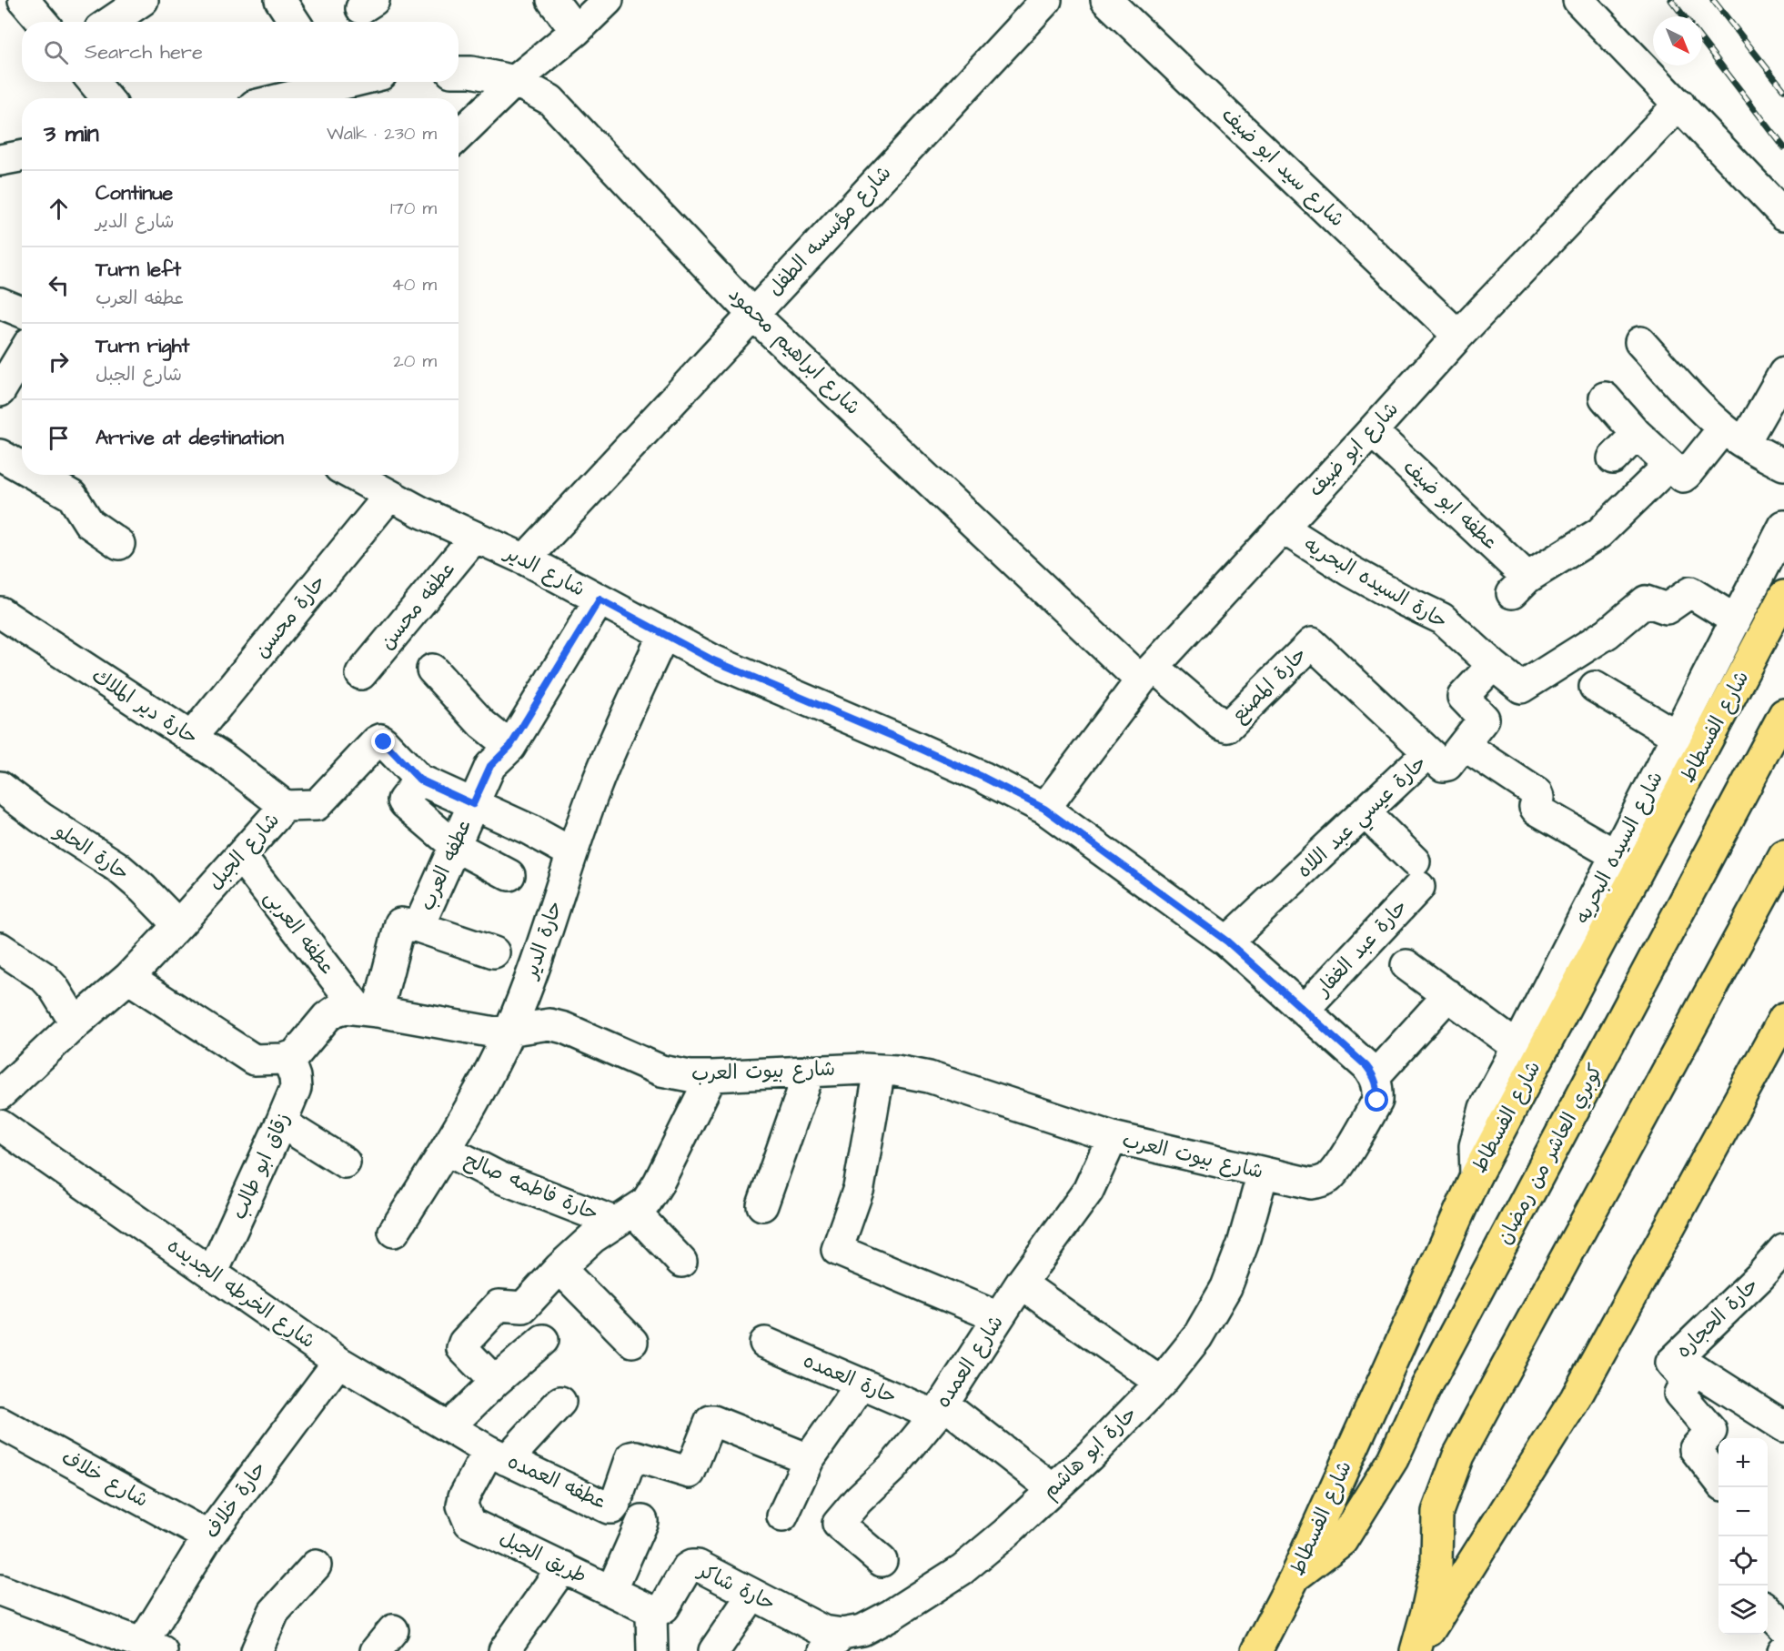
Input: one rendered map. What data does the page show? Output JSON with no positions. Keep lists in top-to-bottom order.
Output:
{
  "streets": {
    "main road": ["شارع الفسطاط", "كوبري العاشر من رمضان"],
    "street": [
      "شارع سيد ابو ضيف",
      "شارع مؤسسه الطفل",
      "شارع ابراهيم محمود",
      "شارع ابو ضيف",
      "عطفه ابو ضيف",
      "شارع الدير",
      "حارة السيده البحريه",
      "عطفه محسن",
      "حارة محسن",
      "حارة المصنع",
      "حارة دير الملاك",
      "حارة عيسي عبد اللاه",
      "شارع السيده البحريه",
      "شارع الجبل",
      "حارة الحلو",
      "عطفه العرب",
      "عطفه العربى",
      "حارة الدير",
      "حارة عبد الغفار",
      "شارع بيوت العرب",
      "زقاق ابو طالب",
      "حارة فاطمه صالح",
      "شارع الخرطه الجديده",
      "حارة الحجاره",
      "شارع العمده",
      "حارة العمده",
      "حارة ابو هاشم",
      "شارع خلاف",
      "عطفه العمده",
      "حارة خلاف",
      "طريق الجبل",
      "حارة شاكر"
    ]
  },
  "crossings": [
    ["شارع سيد ابو ضيف", "شارع ابو ضيف"],
    ["شارع مؤسسه الطفل", "شارع ابراهيم محمود"],
    ["شارع مؤسسه الطفل", "شارع الدير"],
    ["شارع ابراهيم محمود", "شارع ابو ضيف"],
    ["شارع ابراهيم محمود", "حارة المصنع"],
    ["شارع ابو ضيف", "عطفه ابو ضيف"],
    ["شارع ابو ضيف", "شارع الدير"],
    ["شارع ابو ضيف", "حارة السيده البحريه"],
    ["شارع ابو ضيف", "حارة المصنع"],
    ["شارع الدير", "عطفه محسن"],
    ["شارع الدير", "حارة محسن"],
    ["شارع الدير", "حارة عيسي عبد اللاه"],
    ["شارع الدير", "عطفه العرب"],
    ["شارع الدير", "حارة الدير"],
    ["شارع الدير", "حارة عبد الغفار"],
    ["شارع الدير", "شارع بيوت العرب"],
    ["حارة السيده البحريه", "حارة عيسي عبد اللاه"],
    ["حارة السيده البحريه", "شارع السيده البحريه"],
    ["حارة محسن", "حارة دير الملاك"],
    ["حارة المصنع", "حارة عيسي عبد اللاه"],
    ["حارة دير الملاك", "شارع الجبل"],
    ["شارع الفسطاط", "شارع السيده البحريه"],
    ["شارع الفسطاط", "كوبري العاشر من رمضان"],
    ["حارة عيسي عبد اللاه", "حارة عبد الغفار"],
    ["شارع الجبل", "حارة الحلو"],
    ["شارع الجبل", "عطفه العرب"],
    ["شارع الجبل", "عطفه العربى"],
    ["شارع الجبل", "حارة الدير"],
    ["عطفه العرب", "عطفه العربى"],
    ["عطفه العرب", "شارع بيوت العرب"],
    ["عطفه العربى", "شارع بيوت العرب"],
    ["حارة الدير", "شارع بيوت العرب"],
    ["حارة الدير", "حارة فاطمه صالح"],
    ["شارع بيوت العرب", "زقاق ابو طالب"],
    ["شارع بيوت العرب", "شارع العمده"],
    ["شارع بيوت العرب", "حارة ابو هاشم"],
    ["زقاق ابو طالب", "شارع الخرطه الجديده"],
    ["شارع الخرطه الجديده", "عطفه العمده"],
    ["شارع الخرطه الجديده", "حارة خلاف"],
    ["شارع الخرطه الجديده", "طريق الجبل"],
    ["شارع العمده", "حارة العمده"],
    ["حارة العمده", "حارة ابو هاشم"],
    ["حارة ابو هاشم", "حارة شاكر"],
    ["شارع خلاف", "حارة خلاف"],
    ["عطفه العمده", "طريق الجبل"],
    ["طريق الجبل", "حارة شاكر"]
  ],
  "north": "bottom right",
  "page": {
    "search": "Search here",
    "heading": ["3 min", "Walk · 230 m"],
    "list": [
      ["Continue", "شارع الدير", "170 m"],
      ["Turn left", "عطفه العرب", "40 m"],
      ["Turn right", "شارع الجبل", "20 m"],
      "Arrive at destination"
    ],
    "map_buttons": ["+", "−"]
  }
}
